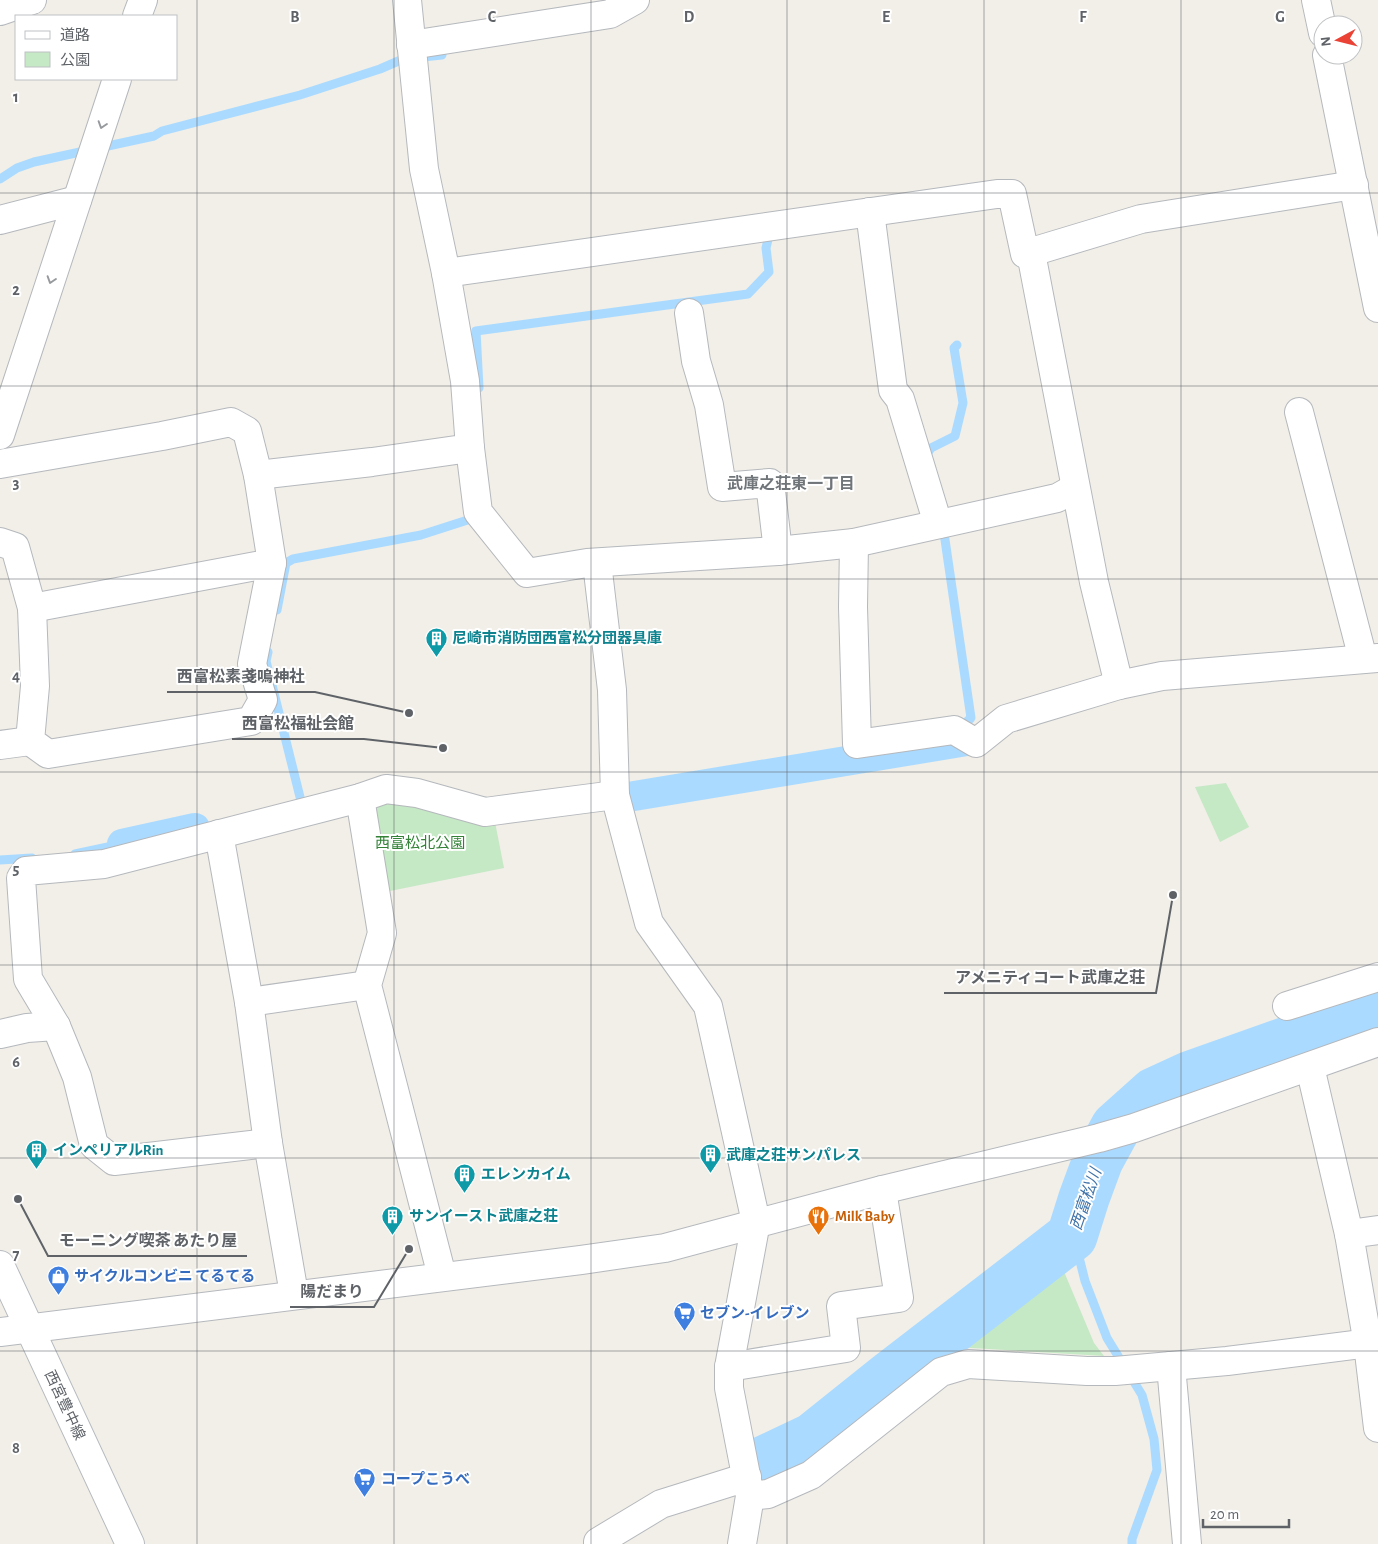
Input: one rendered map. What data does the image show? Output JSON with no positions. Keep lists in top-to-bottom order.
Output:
{
  "streets": {
    "street": ["西宮豊中線"]
  },
  "districts": ["武庫之荘東一丁目"],
  "water": ["西富松川"],
  "parks": ["西富松北公園"],
  "places": {
    "building": [
      "尼崎市消防団西富松分団器具庫",
      "インペリアルRin",
      "武庫之荘サンパレス",
      "エレンカイム",
      "サンイースト武庫之荘"
    ],
    "other": [
      "西富松素戔嗚神社",
      "西富松福祉会館",
      "アメニティコート武庫之荘",
      "モーニング喫茶 あたり屋",
      "陽だまり"
    ],
    "restaurant": ["Milk Baby"],
    "shop": ["サイクルコンビニ てるてる"],
    "supermarket": ["セブン-イレブン", "コープこうべ"]
  },
  "legend": ["道路", "公園"],
  "scale_bar": "20 m",
  "north": "left",
  "grid": {
    "columns": [
      "B",
      "C",
      "D",
      "E",
      "F",
      "G"
    ],
    "rows": [
      "1",
      "2",
      "3",
      "4",
      "5",
      "6",
      "7",
      "8"
    ]
  }
}
